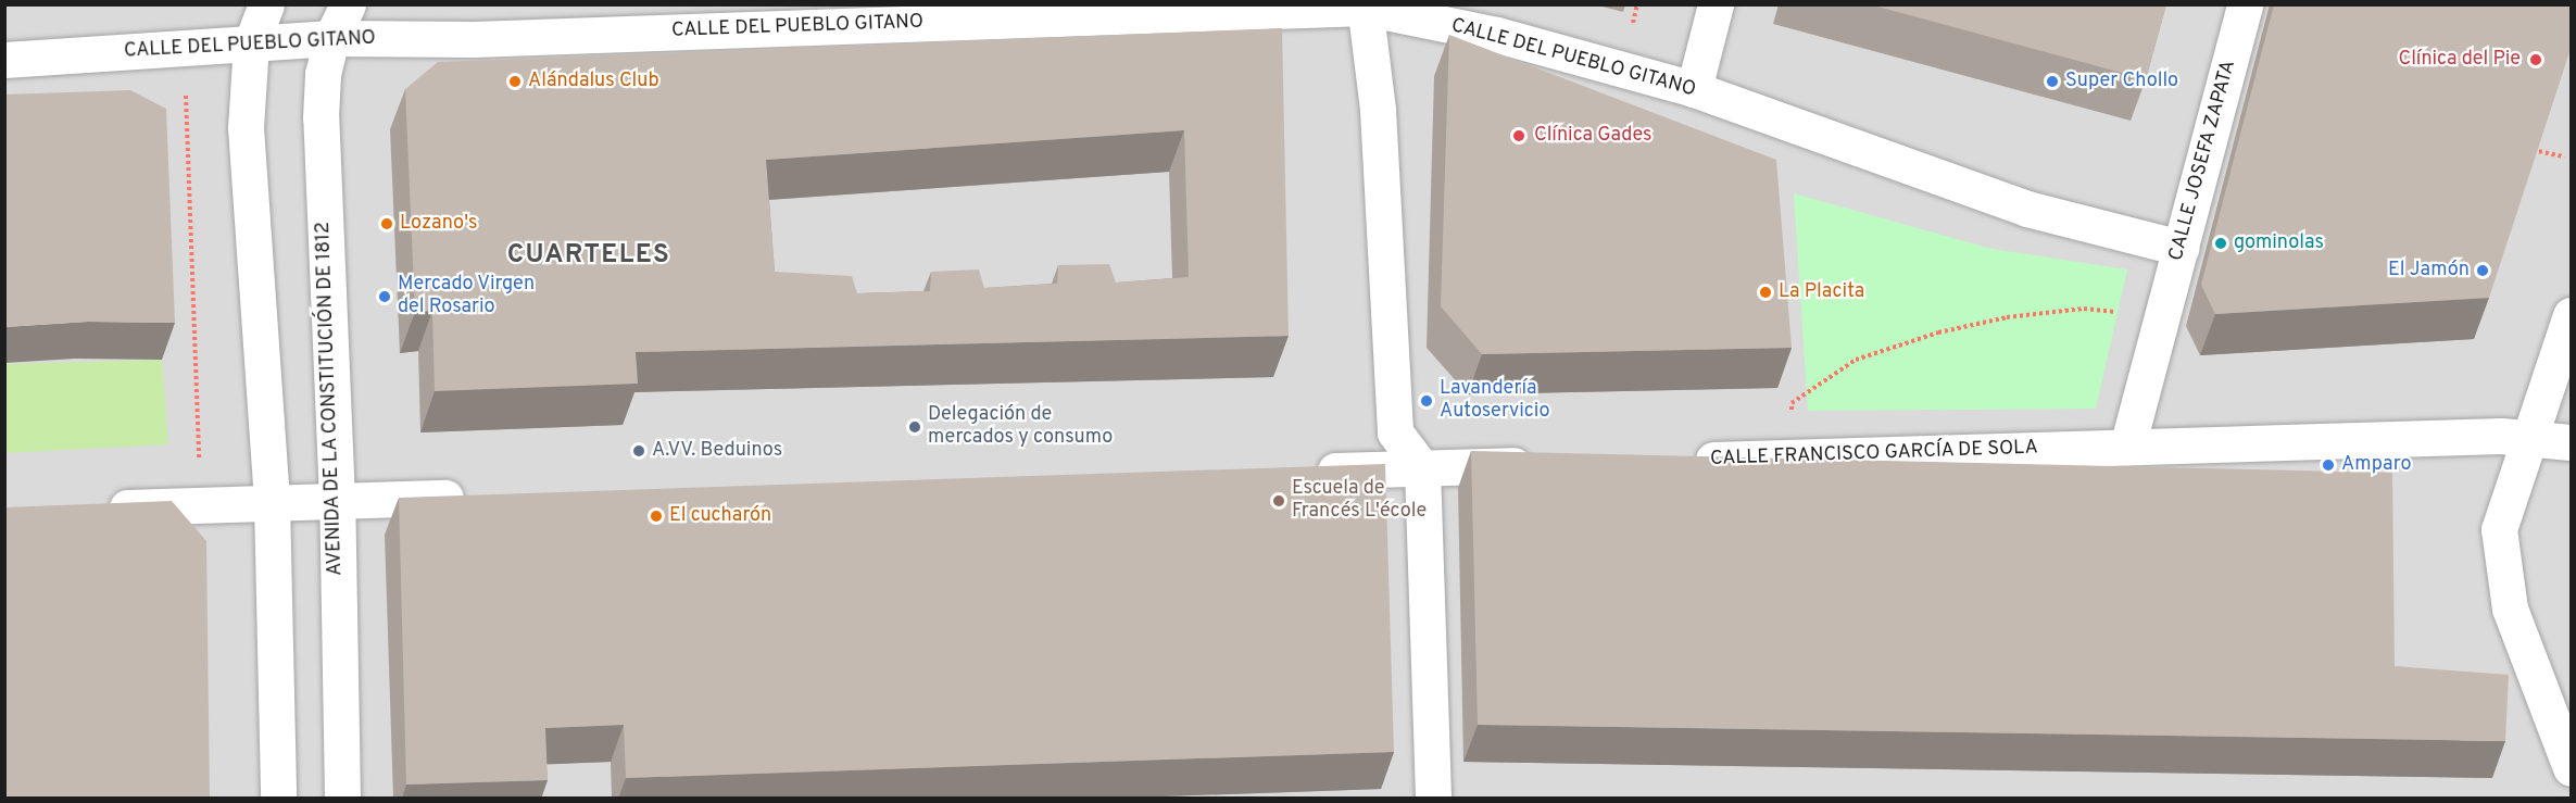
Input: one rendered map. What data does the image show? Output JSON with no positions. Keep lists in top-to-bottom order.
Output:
{
  "streets": {
    "street": [
      "CALLE DEL PUEBLO GITANO",
      "CALLE JOSEFA ZAPATA",
      "AVENIDA DE LA CONSTITUCIÓN DE 1812",
      "CALLE FRANCISCO GARCÍA DE SOLA"
    ]
  },
  "crossings": [
    ["CALLE DEL PUEBLO GITANO", "CALLE JOSEFA ZAPATA"],
    ["CALLE DEL PUEBLO GITANO", "AVENIDA DE LA CONSTITUCIÓN DE 1812"],
    ["CALLE JOSEFA ZAPATA", "CALLE FRANCISCO GARCÍA DE SOLA"]
  ],
  "districts": ["CUARTELES"],
  "places": [
    "Clínica del Pie",
    "Alándalus Club",
    "Super Chollo",
    "Clínica Gades",
    "Lozano's",
    "gominolas",
    "El Jamón",
    "La Placita",
    "Mercado Virgen del Rosario",
    "Lavandería Autoservicio",
    "Delegación de mercados y consumo",
    "A.VV. Beduinos",
    "Amparo",
    "Escuela de Francés L'école",
    "El cucharón"
  ]
}
